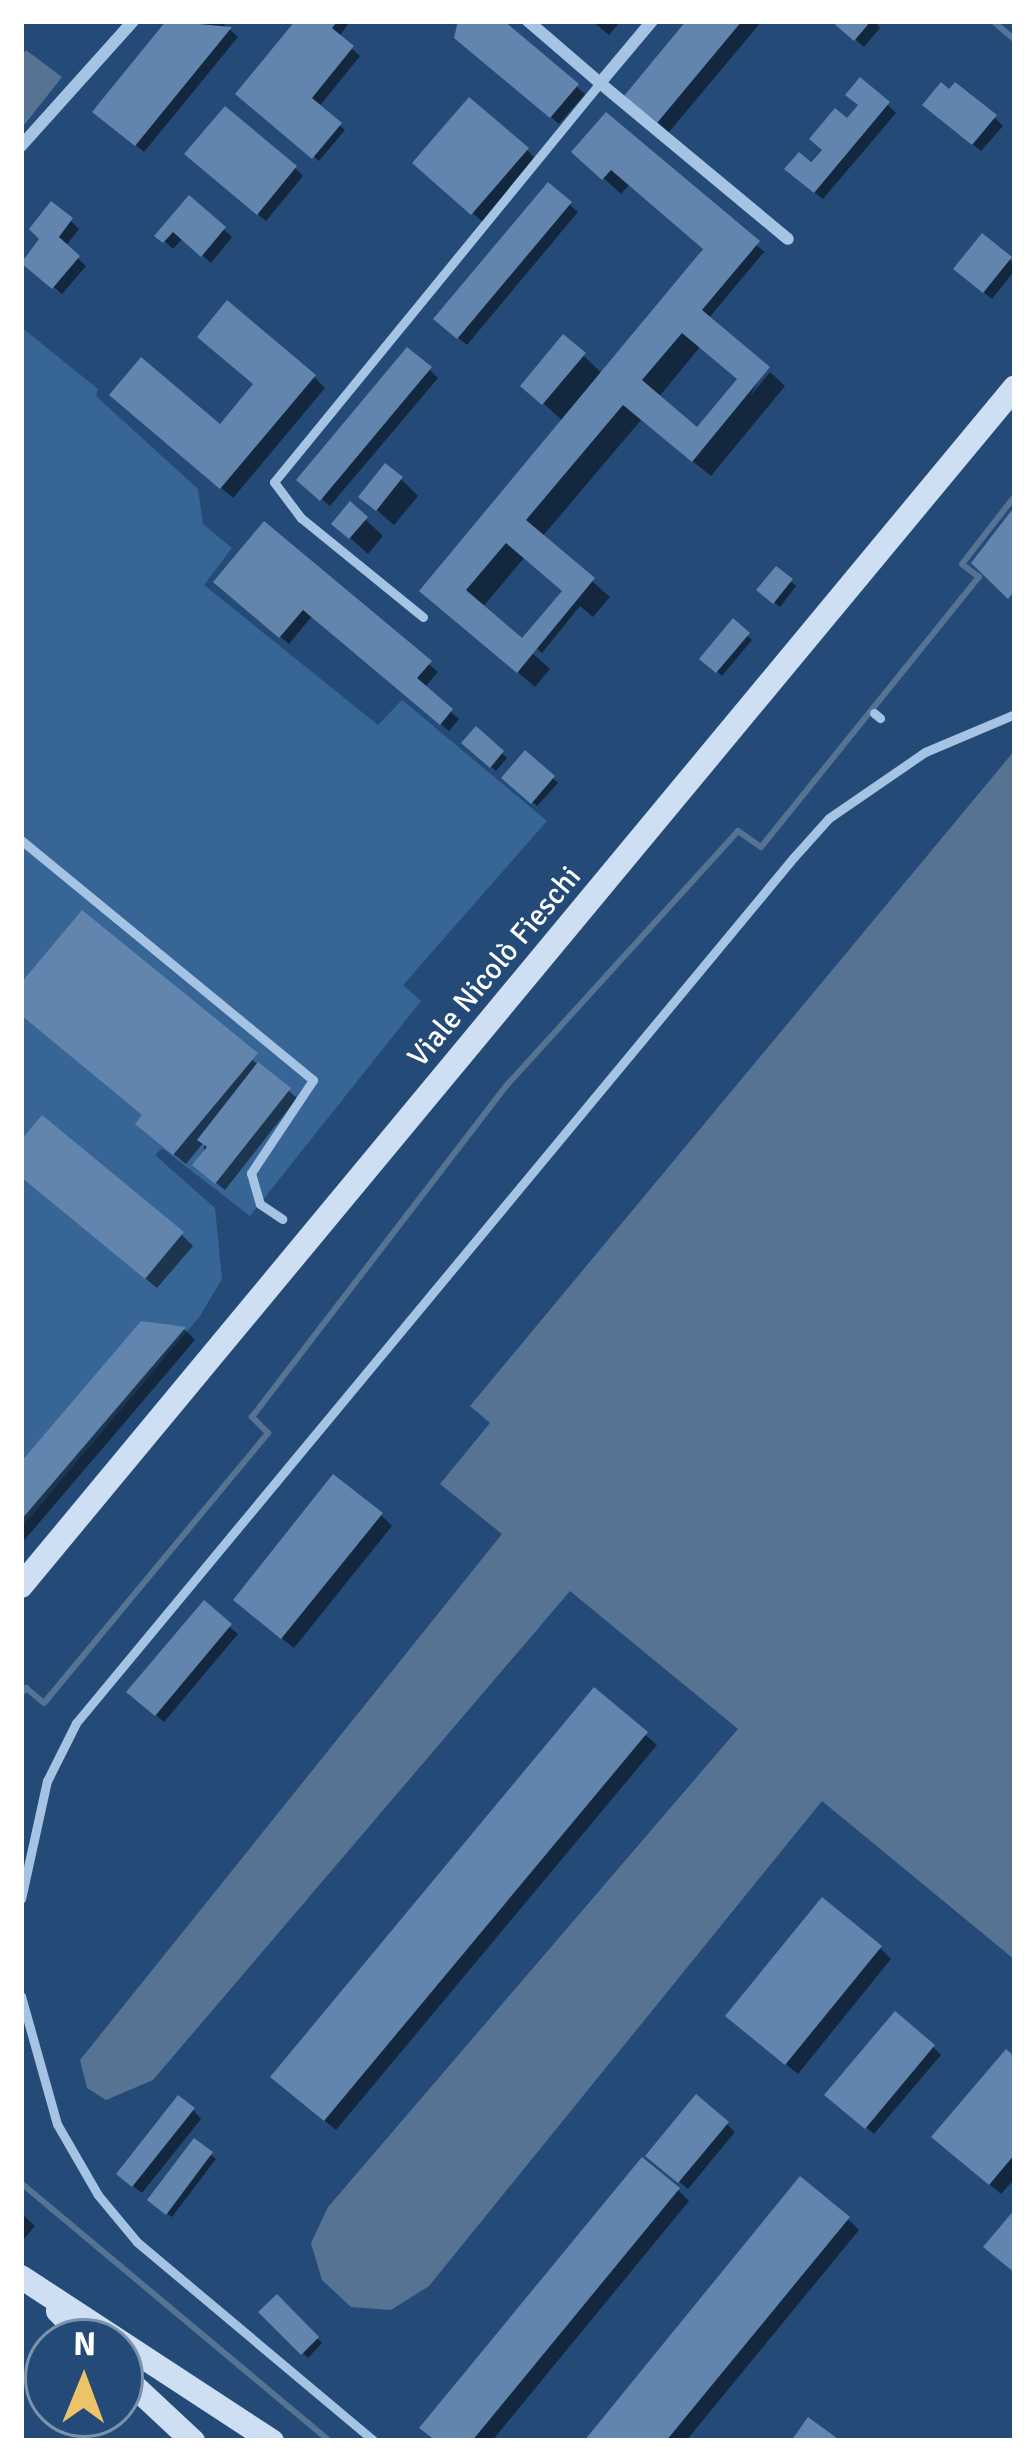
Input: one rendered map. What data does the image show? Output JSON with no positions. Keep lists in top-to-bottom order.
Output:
{
  "streets": {
    "main road": ["Viale Nicolò Fieschi"]
  },
  "north": "top"
}
